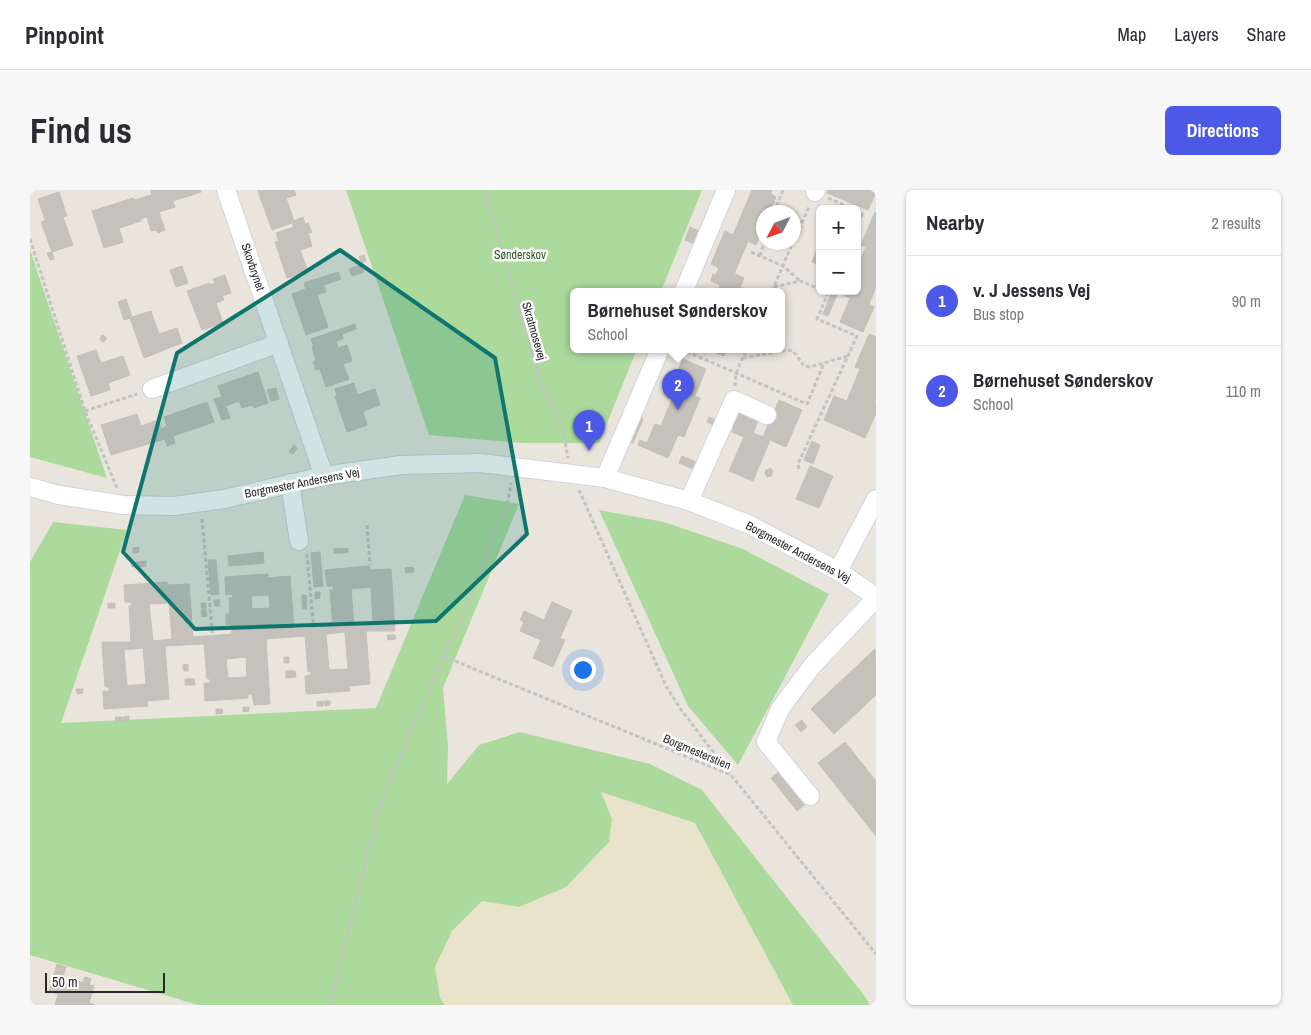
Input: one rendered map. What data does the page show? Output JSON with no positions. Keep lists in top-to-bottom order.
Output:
{
  "streets": {
    "street": ["Skovbrynet", "Borgmester Andersens Vej"],
    "path": ["Skratmosevej", "Borgmesterstien"]
  },
  "crossings": [
    ["Skovbrynet", "Borgmester Andersens Vej"],
    ["Skratmosevej", "Borgmester Andersens Vej"],
    ["Skratmosevej", "Borgmesterstien"]
  ],
  "parks": ["Sønderskov"],
  "scale_bar": "50 m",
  "north": "bottom left",
  "page": {
    "header": "Pinpoint",
    "nav": ["Map", "Layers", "Share"],
    "buttons": "Directions",
    "title": "Find us",
    "heading": ["Nearby", "2 results"],
    "map_buttons": ["+", "−"],
    "list": [
      {
        "mark": "1",
        "name": "v. J Jessens Vej",
        "note": "Bus stop",
        "value": "90 m"
      },
      {
        "mark": "2",
        "name": "Børnehuset Sønderskov",
        "note": "School",
        "value": "110 m"
      }
    ],
    "popup": ["Børnehuset Sønderskov", "School"],
    "pins": ["2", "1"],
    "scale": "50 m"
  }
}
